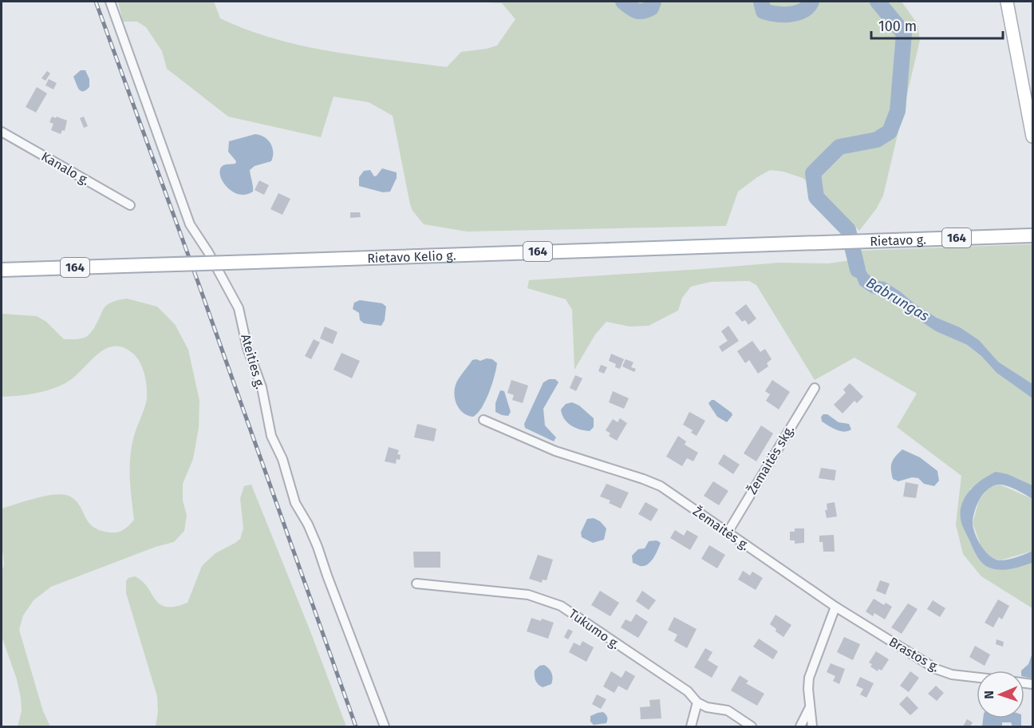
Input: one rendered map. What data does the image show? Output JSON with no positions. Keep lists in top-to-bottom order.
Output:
{
  "streets": {
    "main road": ["164", "Rietavo g.", "Rietavo Kelio g."],
    "street": [
      "Kanalo g.",
      "Ateities g.",
      "Žemaitės skg.",
      "Žemaitės g.",
      "Tukumo g.",
      "Brastos g."
    ]
  },
  "crossings": [
    ["Rietavo g.", "Rietavo Kelio g."],
    ["Žemaitės skg.", "Žemaitės g."],
    ["Žemaitės g.", "Brastos g."]
  ],
  "water": ["Babrungas"],
  "scale_bar": "100 m",
  "north": "left"
}
